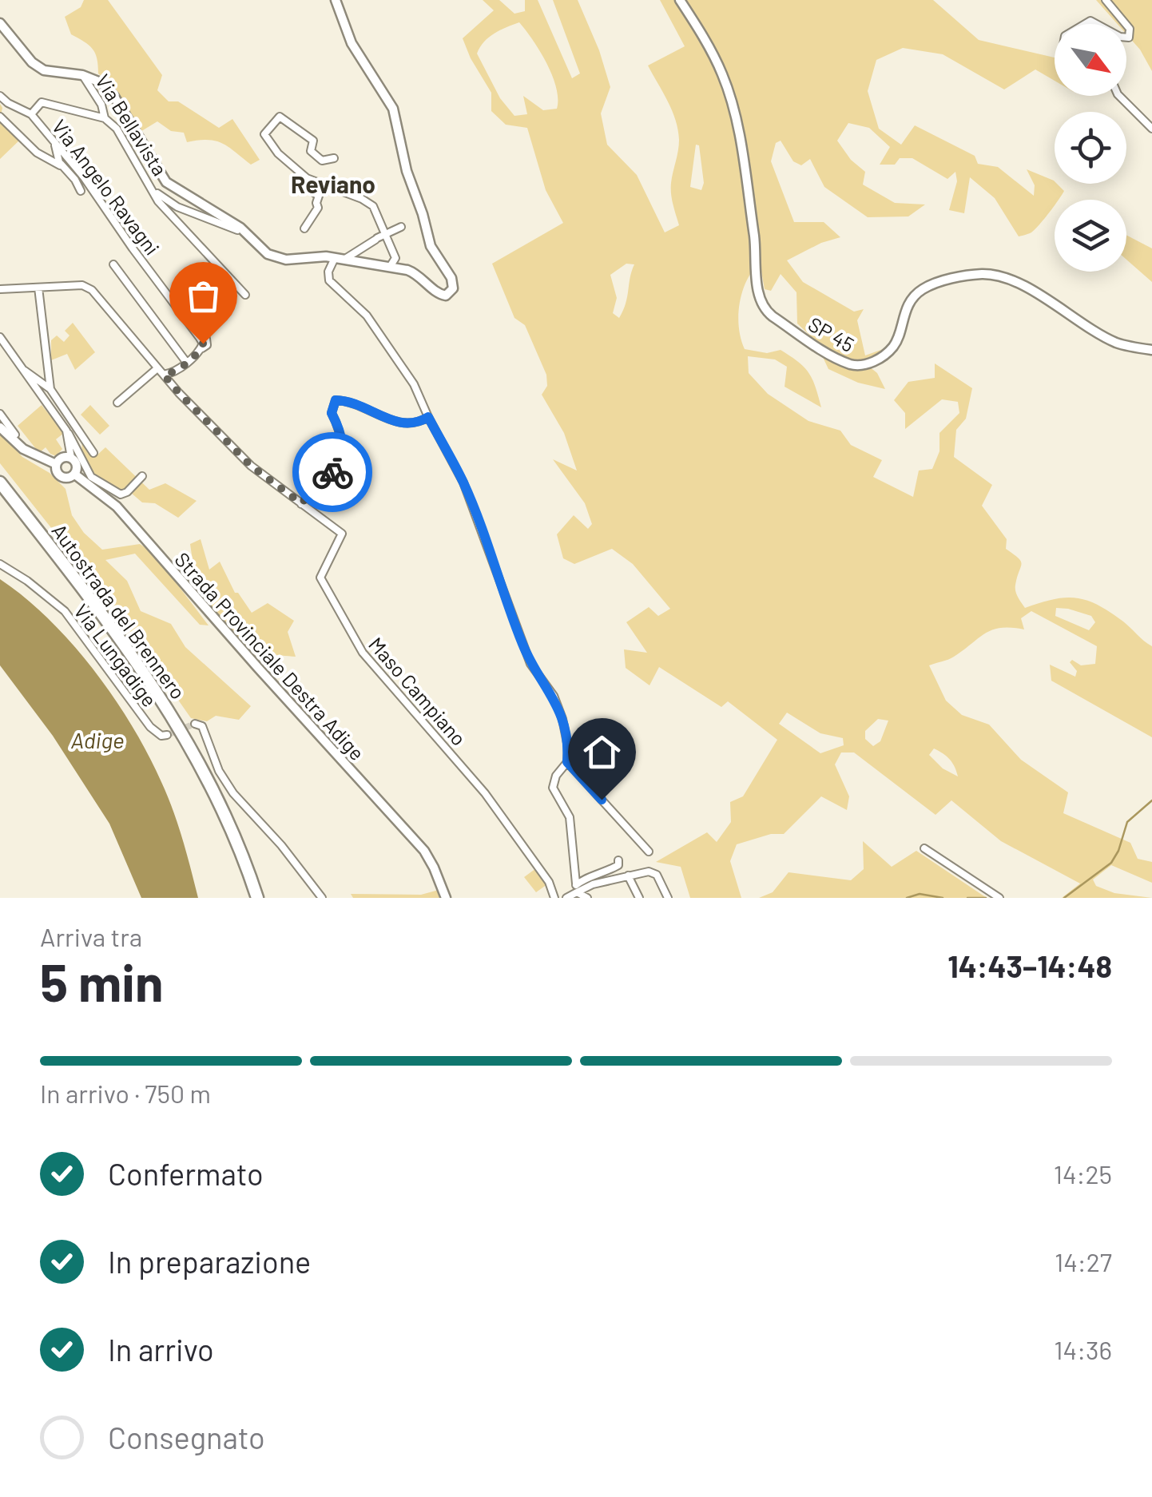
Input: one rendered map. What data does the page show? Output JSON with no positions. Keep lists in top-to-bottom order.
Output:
{
  "streets": {
    "highway": ["Autostrada del Brennero"],
    "street": [
      "Via Bellavista",
      "Via Angelo Ravagni",
      "SP 45",
      "Via Lungadige",
      "Strada Provinciale Destra Adige",
      "Maso Campiano"
    ]
  },
  "districts": ["Reviano"],
  "water": ["Adige"],
  "north": "bottom right",
  "page": {
    "heading": ["5 min", "Arriva tra", "14:43–14:48"],
    "bar": "In arrivo · 750 m",
    "list": [
      ["Confermato", "14:25"],
      ["In preparazione", "14:27"],
      ["In arrivo", "14:36"],
      "Consegnato"
    ]
  }
}
